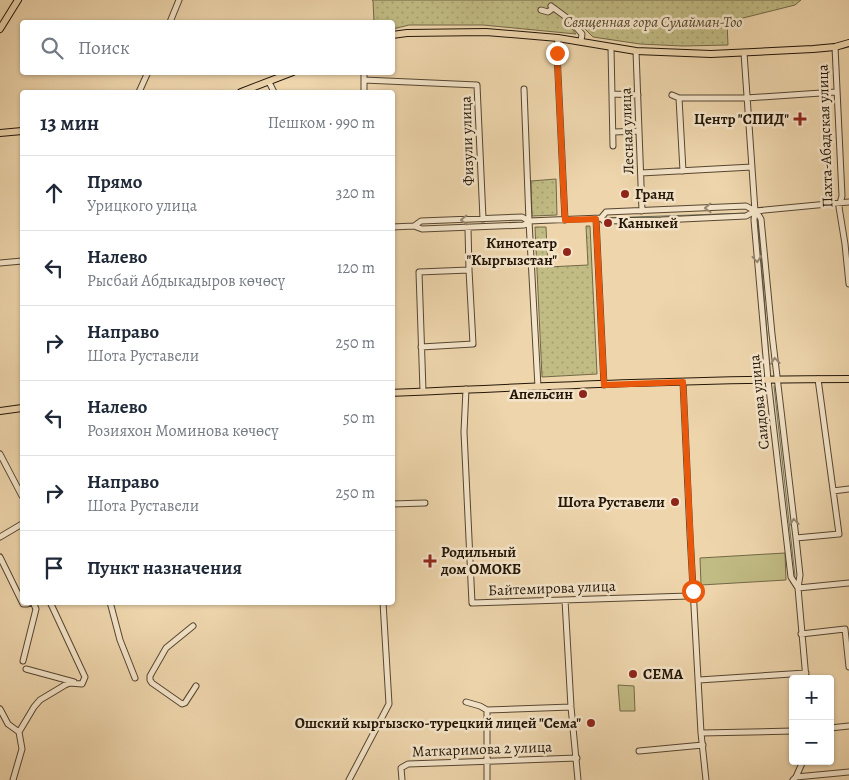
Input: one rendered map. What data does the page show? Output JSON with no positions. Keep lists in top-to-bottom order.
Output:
{
  "streets": {
    "street": [
      "Лесная улица",
      "Пахта-Абадская улица",
      "Физули улица",
      "Саидова улица",
      "Байтемирова улица",
      "Маткаримова 2 улица"
    ]
  },
  "parks": ["Священная гора Сулайман-Тоо"],
  "places": {
    "health": ["Центр \"СПИД\"", "Родильный дом ОМОКБ"],
    "other": [
      "Гранд",
      "Каныкей",
      "Кинотеатр \"Кыргызстан\"",
      "Апельсин",
      "Шота Руставели",
      "СЕМА",
      "Ошский кыргызско-турецкий лицей \"Сема\""
    ]
  },
  "page": {
    "search": "Поиск",
    "heading": ["13 мин", "Пешком · 990 m"],
    "list": [
      ["Прямо", "Урицкого улица", "320 m"],
      ["Налево", "Рысбай Абдыкадыров көчөсү", "120 m"],
      ["Направо", "Шота Руставели", "250 m"],
      ["Налево", "Розияхон Моминова көчөсү", "50 m"],
      ["Направо", "Шота Руставели", "250 m"],
      "Пункт назначения"
    ],
    "map_buttons": ["+", "−"]
  }
}
